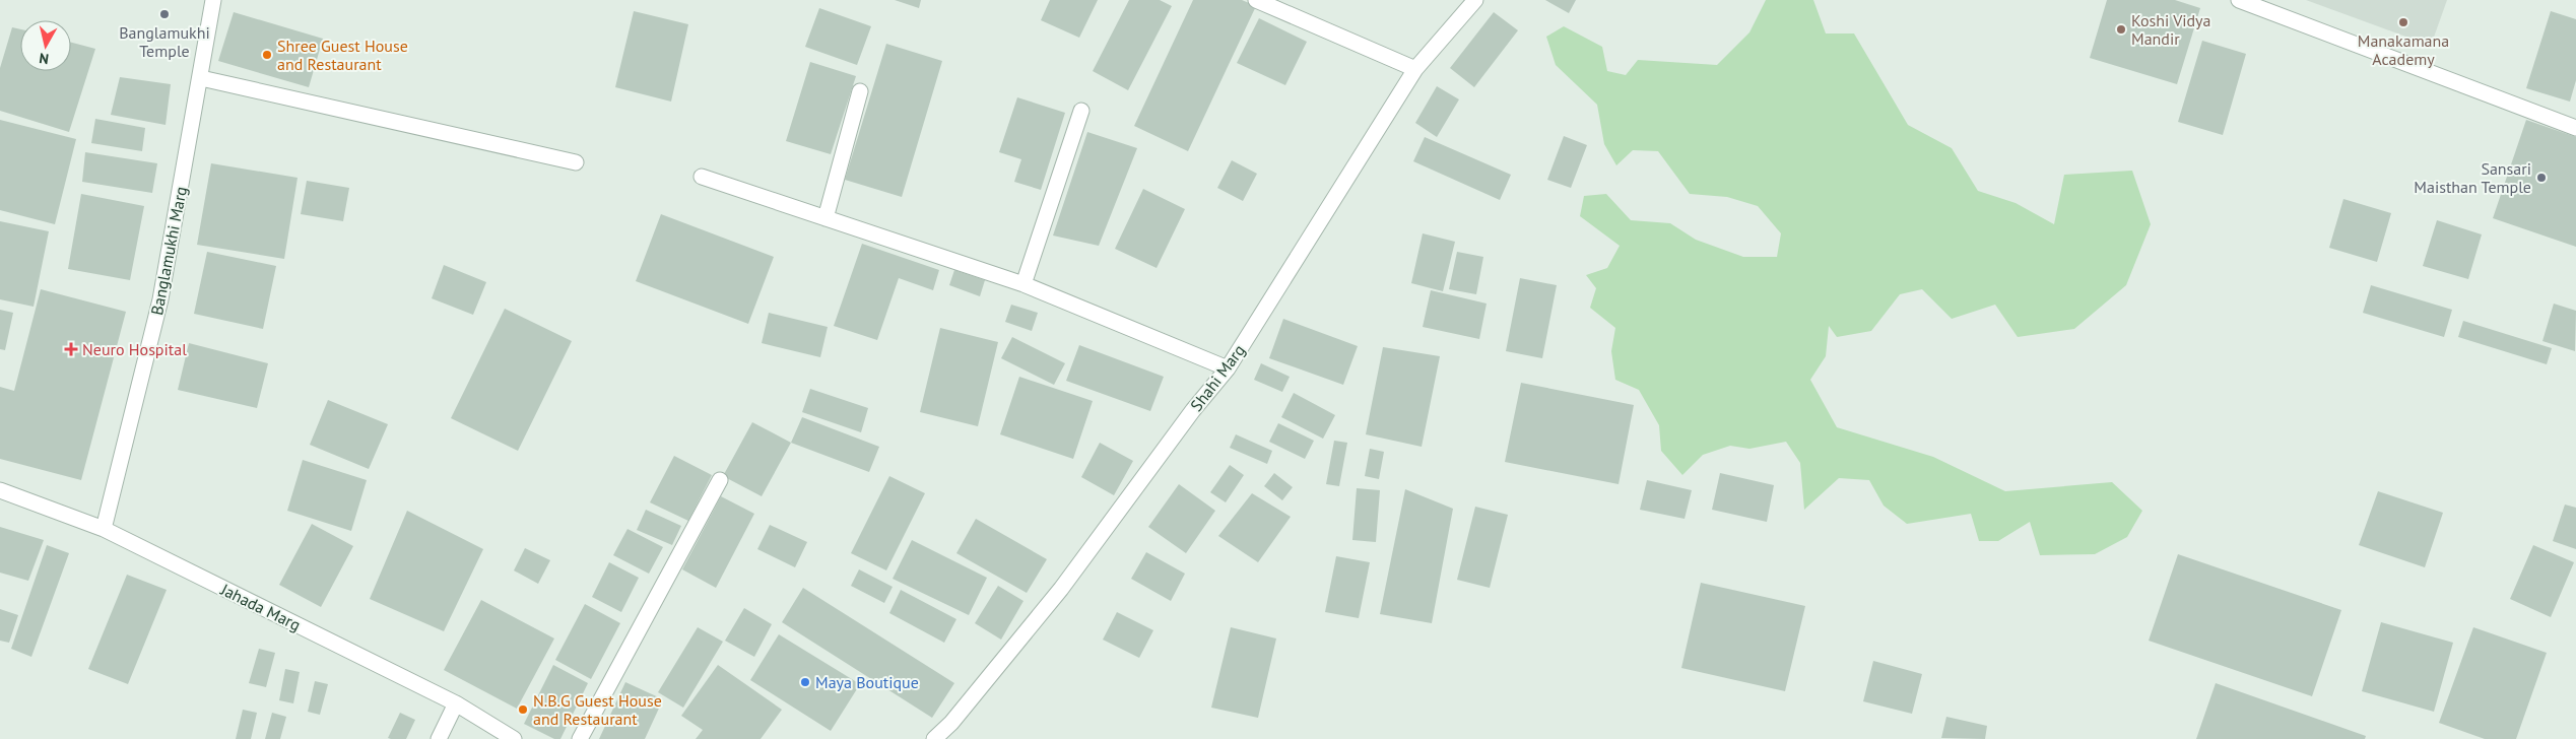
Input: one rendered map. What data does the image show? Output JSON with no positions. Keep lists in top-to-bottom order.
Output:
{
  "streets": {
    "street": ["Banglamukhi Marg", "Shahi Marg", "Jahada Marg"]
  },
  "crossings": [
    ["Banglamukhi Marg", "Jahada Marg"]
  ],
  "places": {
    "other": [
      "Banglamukhi Temple",
      "Manakamana Academy",
      "Koshi Vidya Mandir",
      "Shree Guest House and Restaurant",
      "Sansari Maisthan Temple",
      "Maya Boutique",
      "N.B.G Guest House and Restaurant"
    ],
    "health": ["Neuro Hospital"]
  },
  "north": "bottom"
}
